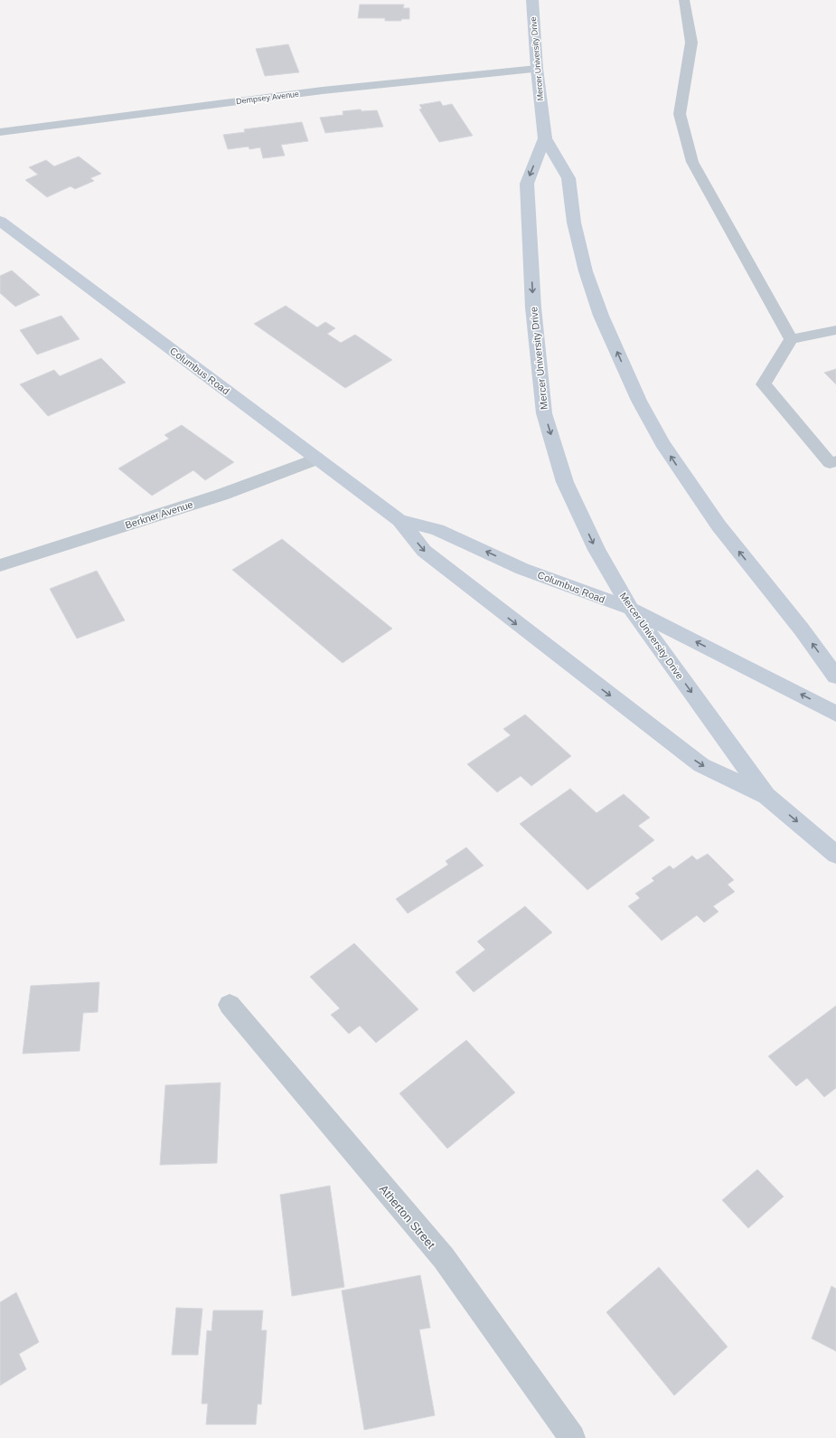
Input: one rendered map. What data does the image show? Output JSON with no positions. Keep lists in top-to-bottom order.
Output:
{
  "streets": {
    "main road": ["Mercer University Drive", "Columbus Road"],
    "street": ["Dempsey Avenue", "Berkner Avenue", "Atherton Street"]
  },
  "crossings": [
    ["Mercer University Drive", "Dempsey Avenue"],
    ["Mercer University Drive", "Columbus Road"],
    ["Columbus Road", "Berkner Avenue"]
  ]
}
